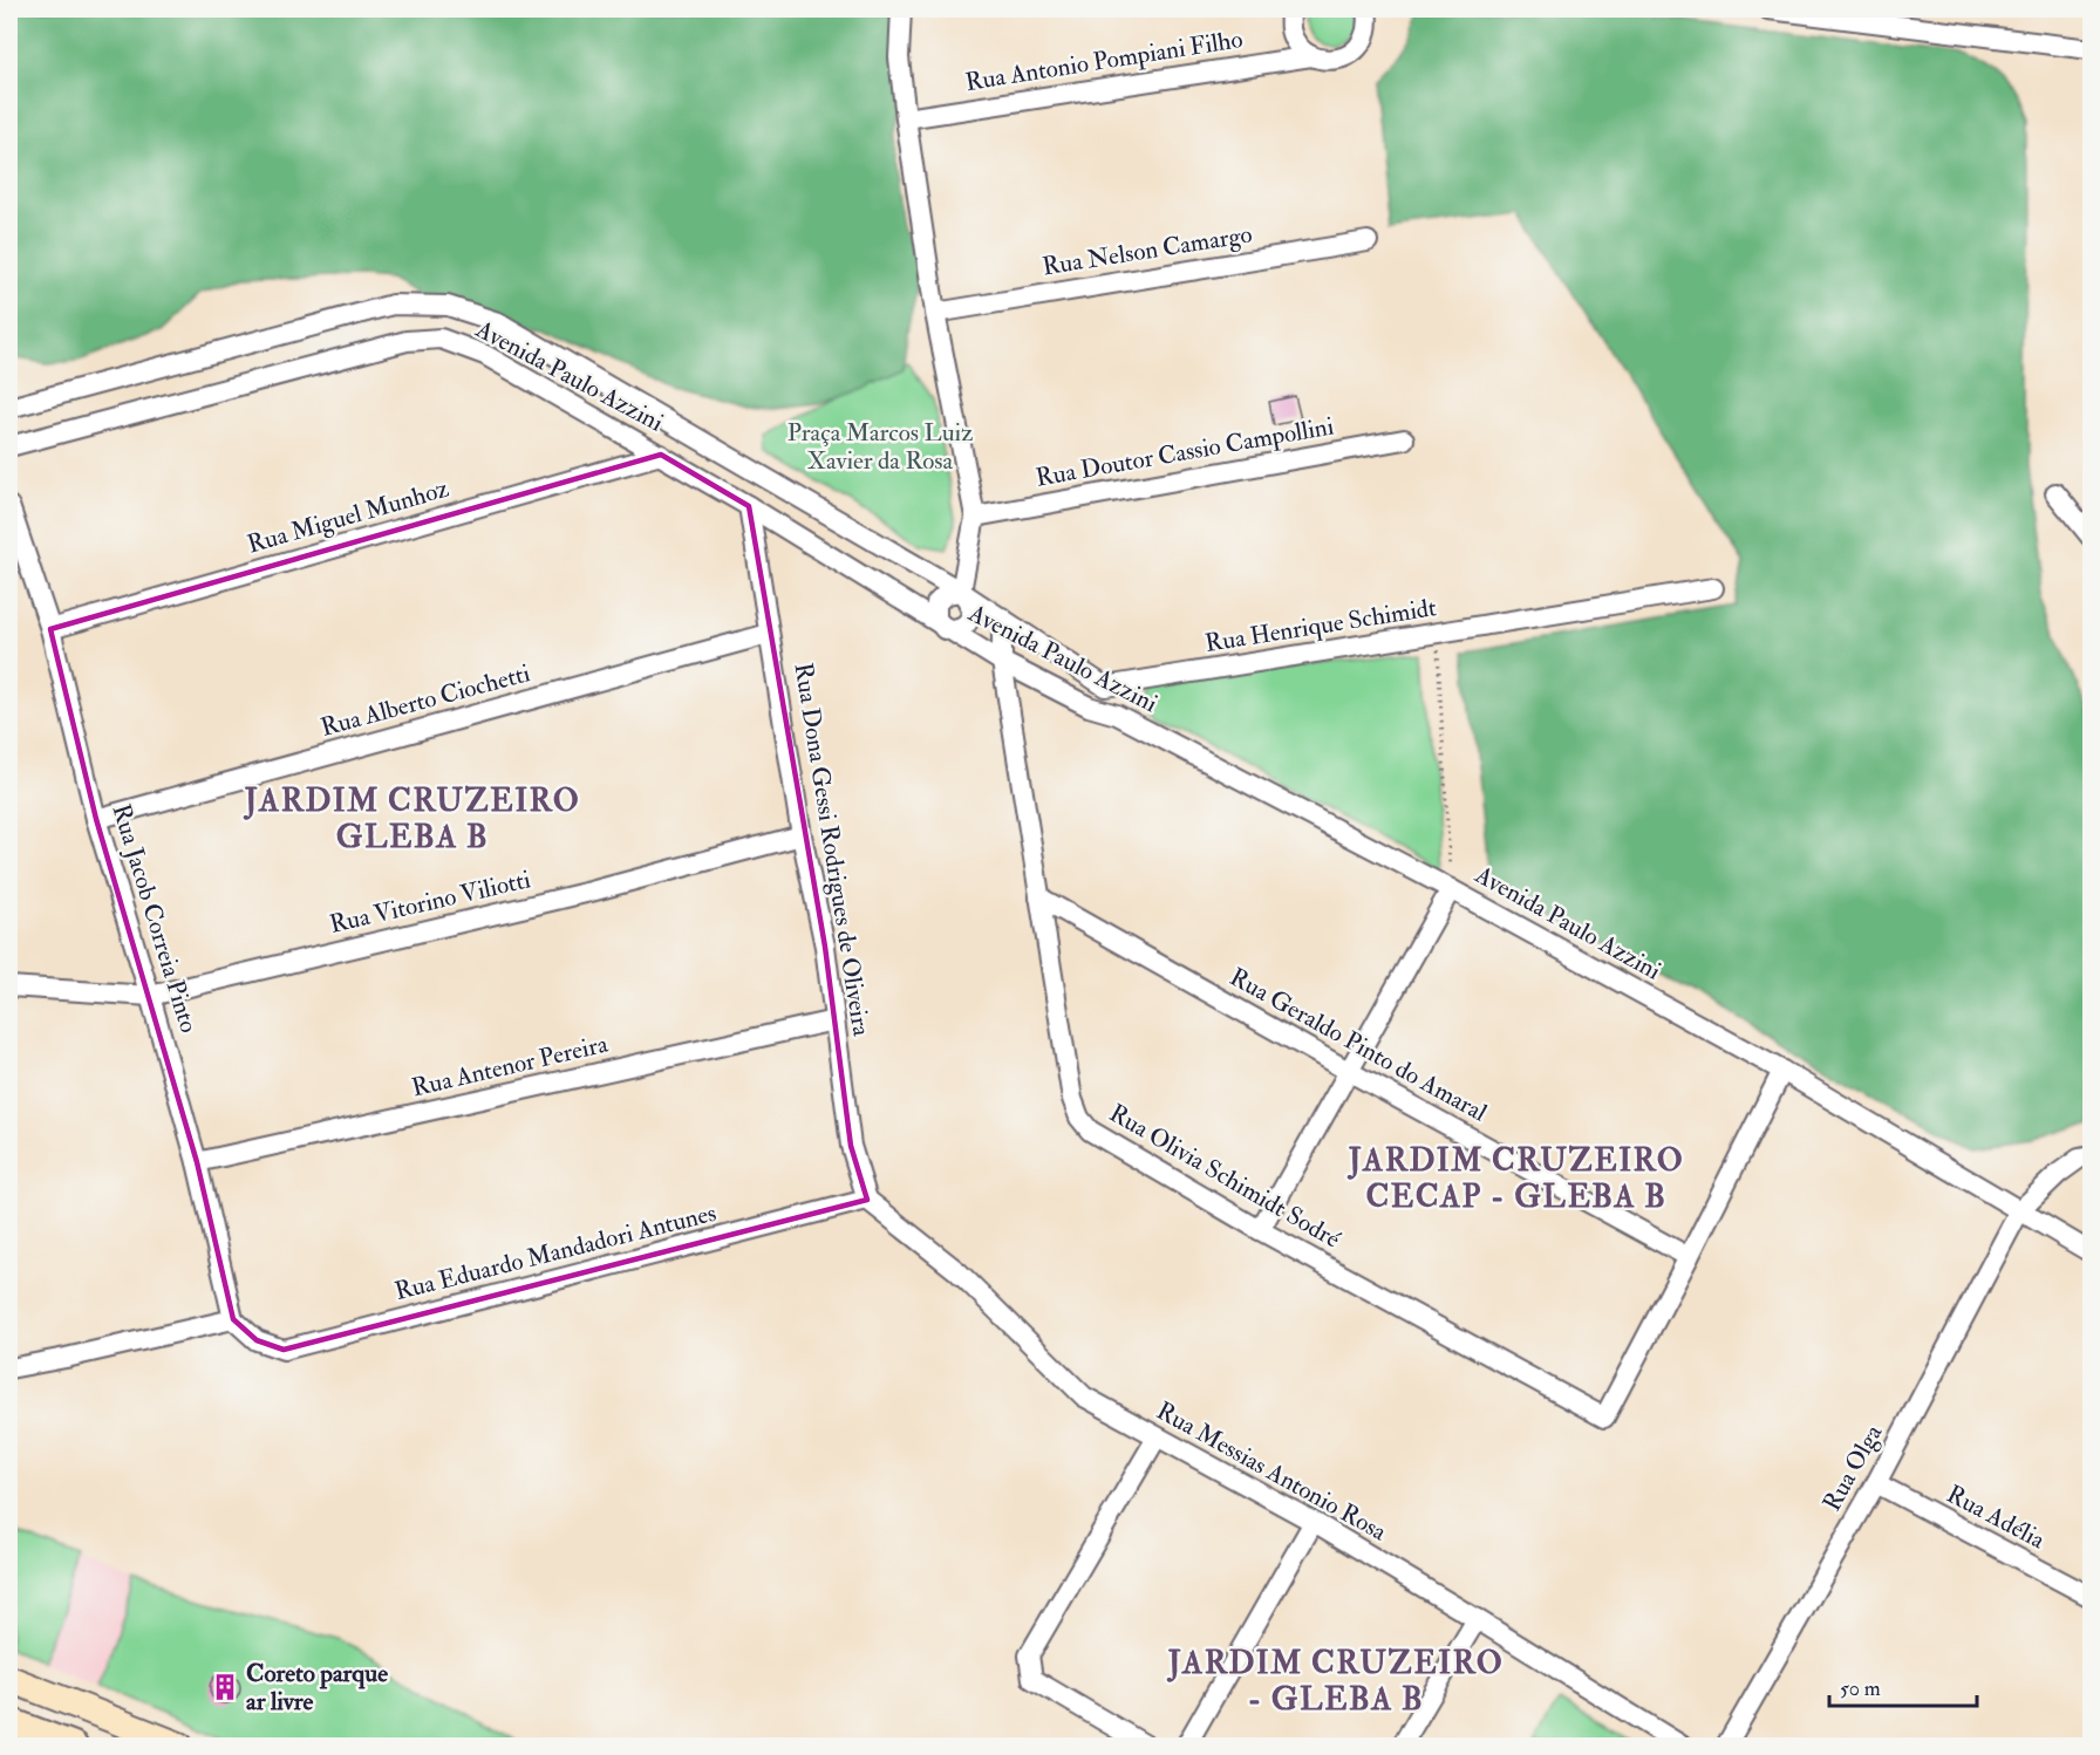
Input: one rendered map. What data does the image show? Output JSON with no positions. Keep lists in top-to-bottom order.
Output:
{
  "streets": {
    "street": [
      "Rua Antonio Pompiani Filho",
      "Rua Nelson Camargo",
      "Avenida Paulo Azzini",
      "Rua Doutor Cassio Campollini",
      "Rua Miguel Munhoz",
      "Rua Henrique Schimidt",
      "Rua Alberto Ciochetti",
      "Rua Dona Gessi Rodrigues de Oliveira",
      "Rua Vitorino Viliotti",
      "Rua Jacob Correia Pinto",
      "Rua Geraldo Pinto do Amaral",
      "Rua Antenor Pereira",
      "Rua Olivia Schimidt Sodré",
      "Rua Eduardo Mandadori Antunes",
      "Rua Olga",
      "Rua Messias Antonio Rosa",
      "Rua Adélia"
    ]
  },
  "crossings": [
    ["Avenida Paulo Azzini", "Rua Miguel Munhoz"],
    ["Avenida Paulo Azzini", "Rua Dona Gessi Rodrigues de Oliveira"],
    ["Avenida Paulo Azzini", "Rua Olivia Schimidt Sodré"],
    ["Avenida Paulo Azzini", "Rua Olga"],
    ["Rua Miguel Munhoz", "Rua Jacob Correia Pinto"],
    ["Rua Alberto Ciochetti", "Rua Dona Gessi Rodrigues de Oliveira"],
    ["Rua Alberto Ciochetti", "Rua Jacob Correia Pinto"],
    ["Rua Dona Gessi Rodrigues de Oliveira", "Rua Vitorino Viliotti"],
    ["Rua Dona Gessi Rodrigues de Oliveira", "Rua Antenor Pereira"],
    ["Rua Dona Gessi Rodrigues de Oliveira", "Rua Eduardo Mandadori Antunes"],
    ["Rua Dona Gessi Rodrigues de Oliveira", "Rua Messias Antonio Rosa"],
    ["Rua Vitorino Viliotti", "Rua Jacob Correia Pinto"],
    ["Rua Jacob Correia Pinto", "Rua Antenor Pereira"],
    ["Rua Jacob Correia Pinto", "Rua Eduardo Mandadori Antunes"],
    ["Rua Geraldo Pinto do Amaral", "Rua Olivia Schimidt Sodré"],
    ["Rua Eduardo Mandadori Antunes", "Rua Messias Antonio Rosa"],
    ["Rua Olga", "Rua Adélia"]
  ],
  "districts": ["JARDIM CRUZEIRO GLEBA B", "JARDIM CRUZEIRO CECAP - GLEBA B", "JARDIM CRUZEIRO - GLEBA B"],
  "parks": ["Praça Marcos Luiz Xavier da Rosa"],
  "places": {
    "building": ["Coreto parque ar livre"]
  },
  "scale_bar": "50 m"
}
